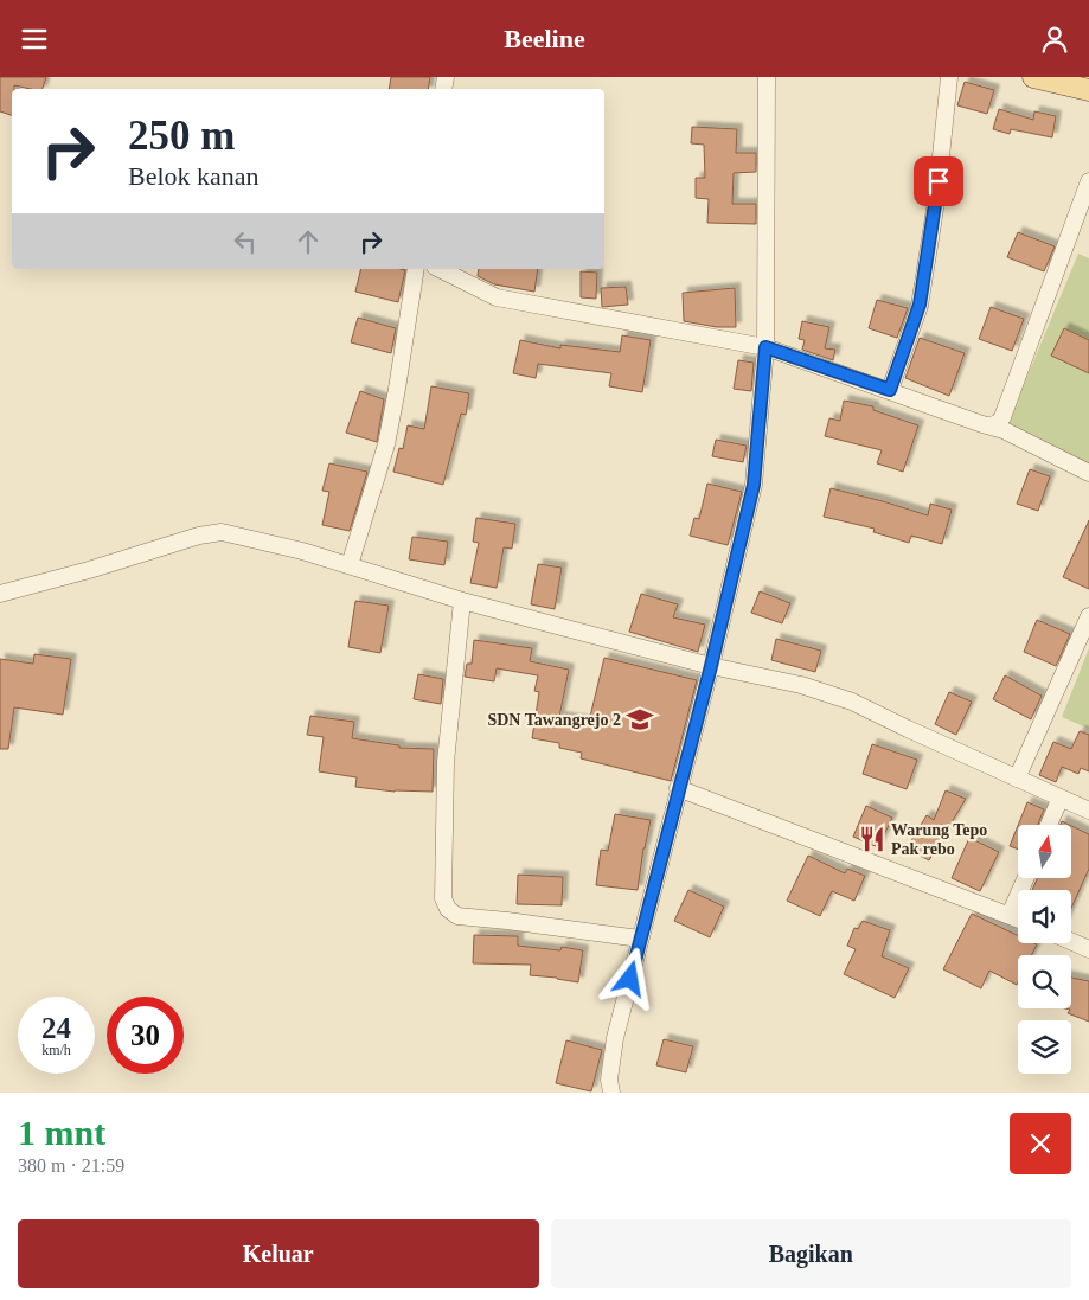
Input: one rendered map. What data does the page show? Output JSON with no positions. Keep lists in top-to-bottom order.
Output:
{
  "places": {
    "school or university": ["SDN Tawangrejo 2"],
    "restaurant": ["Warung Tepo Pak rebo"]
  },
  "north": "top",
  "page": {
    "header": "Beeline",
    "turn": ["250 m", "Belok kanan"],
    "speed": "24 km/h",
    "limit": "30",
    "heading": ["1 mnt", "380 m · 21:59"],
    "buttons": ["Keluar", "Bagikan"]
  }
}
